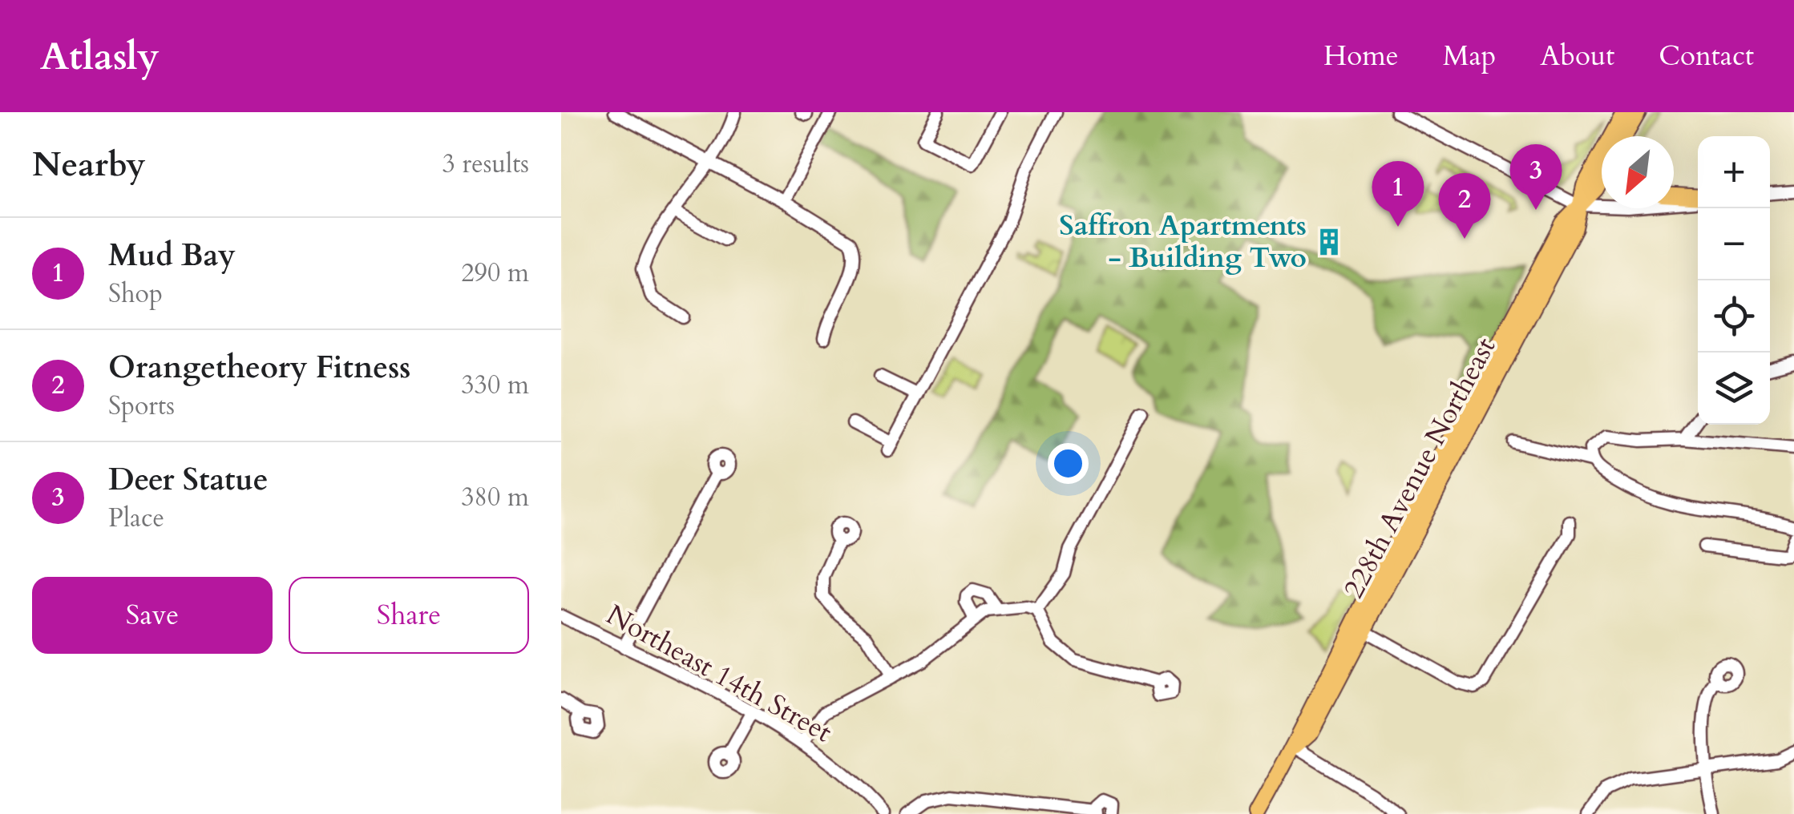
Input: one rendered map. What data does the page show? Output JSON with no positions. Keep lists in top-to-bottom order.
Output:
{
  "streets": {
    "main road": ["228th Avenue Northeast"],
    "street": ["Northeast 14th Street"]
  },
  "places": {
    "building": ["Saffron Apartments - Building Two"]
  },
  "north": "bottom left",
  "page": {
    "header": "Atlasly",
    "nav": [
      "Home",
      "Map",
      "About",
      "Contact"
    ],
    "heading": ["Nearby", "3 results"],
    "map_buttons": ["+", "−"],
    "pins": ["3", "1", "2"],
    "list": [
      {
        "mark": "1",
        "name": "Mud Bay",
        "note": "Shop",
        "value": "290 m"
      },
      {
        "mark": "2",
        "name": "Orangetheory Fitness",
        "note": "Sports",
        "value": "330 m"
      },
      {
        "mark": "3",
        "name": "Deer Statue",
        "note": "Place",
        "value": "380 m"
      }
    ],
    "buttons": ["Save", "Share"]
  }
}
